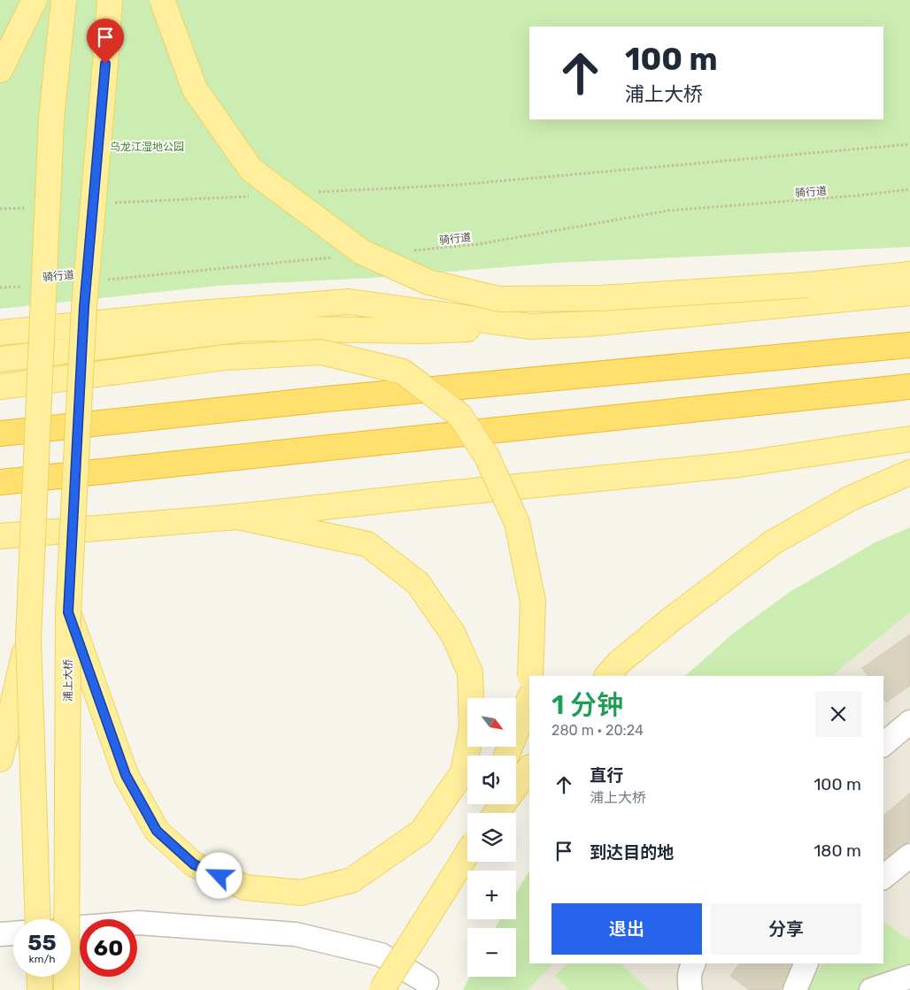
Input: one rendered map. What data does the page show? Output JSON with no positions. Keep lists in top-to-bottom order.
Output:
{
  "streets": {
    "main road": ["浦上大桥"],
    "path": ["骑行道"]
  },
  "parks": ["乌龙江湿地公园"],
  "north": "bottom right",
  "page": {
    "turn": ["100 m", "浦上大桥"],
    "heading": ["1 分钟", "280 m · 20:24"],
    "map_buttons": ["+", "−"],
    "list": [
      {
        "name": "直行",
        "note": "浦上大桥",
        "value": "100 m"
      },
      {
        "name": "到达目的地",
        "value": "180 m"
      }
    ],
    "buttons": ["退出", "分享"],
    "speed": "55 km/h",
    "limit": "60"
  }
}
